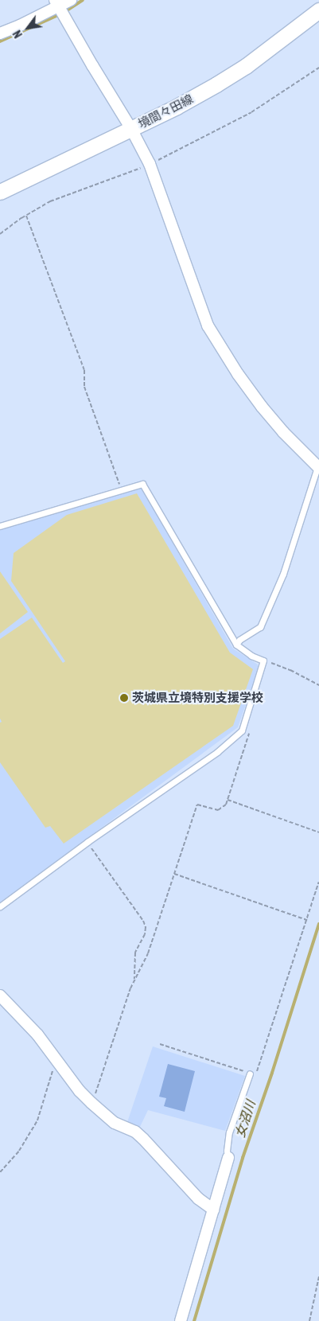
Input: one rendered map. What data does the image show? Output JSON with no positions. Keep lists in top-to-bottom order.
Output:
{
  "streets": {
    "main road": ["境間々田線"]
  },
  "water": ["女沼川"],
  "places": ["茨城県立境特別支援学校"],
  "north": "bottom left"
}
